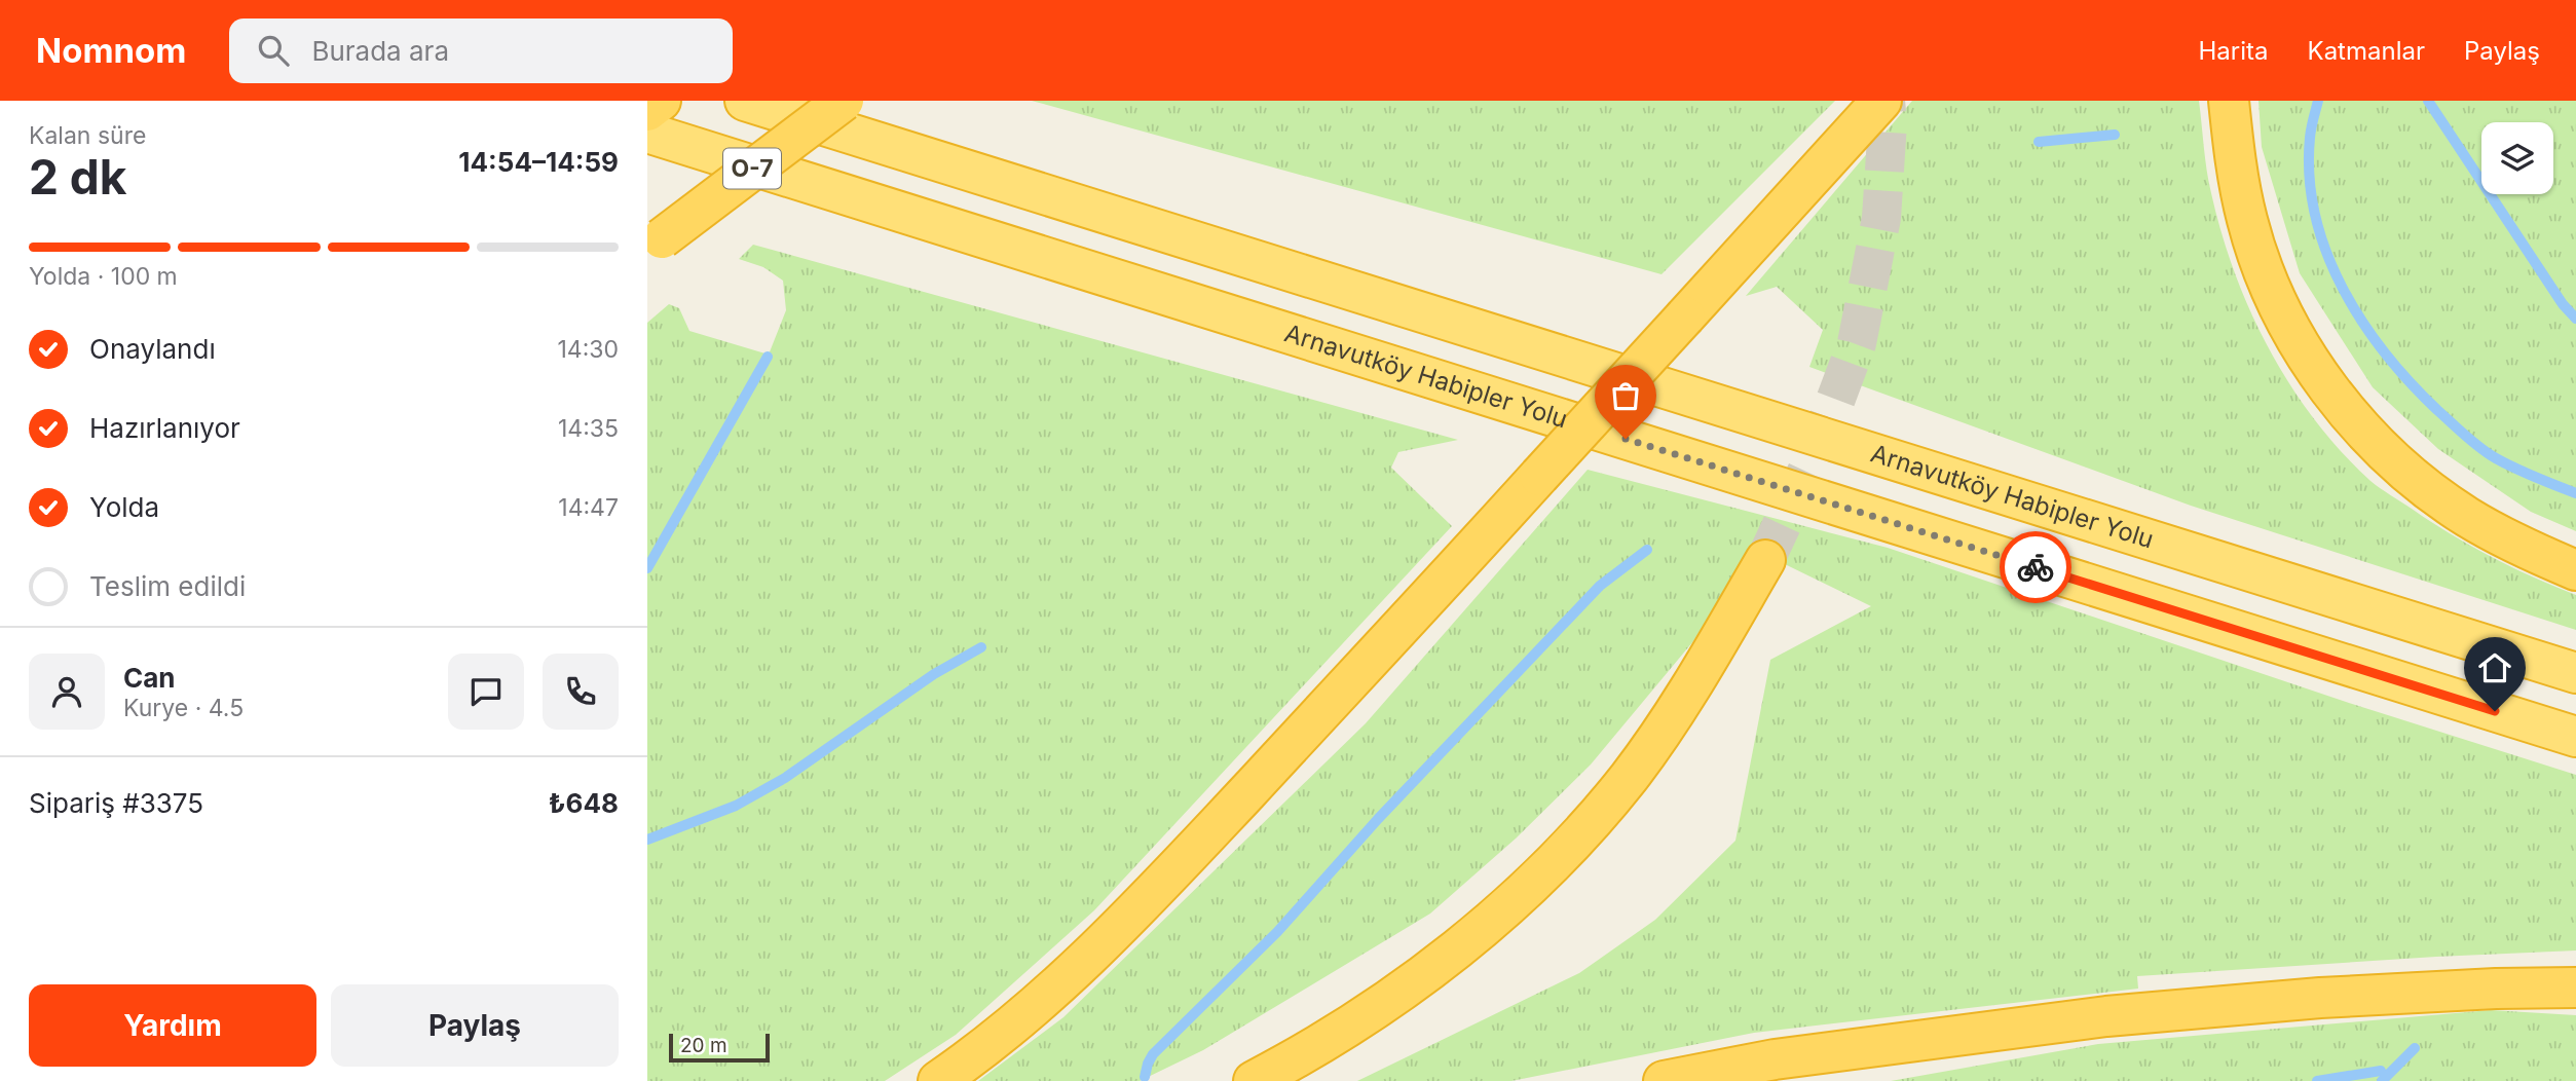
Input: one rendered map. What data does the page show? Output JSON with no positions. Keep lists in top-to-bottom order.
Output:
{
  "streets": {
    "highway": ["O-7", "Arnavutköy Habipler Yolu"]
  },
  "scale_bar": "20 m",
  "page": {
    "header": "Nomnom",
    "search": "Burada ara",
    "nav": ["Harita", "Katmanlar", "Paylaş"],
    "heading": ["2 dk", "Kalan süre", "14:54–14:59"],
    "panel": [
      "Can",
      "Kurye · 4.5",
      "Sipariş #3375",
      "₺648"
    ],
    "bar": "Yolda · 100 m",
    "list": [
      ["Onaylandı", "14:30"],
      ["Hazırlanıyor", "14:35"],
      ["Yolda", "14:47"],
      "Teslim edildi"
    ],
    "buttons": ["Yardım", "Paylaş"],
    "scale": "20 m"
  }
}
